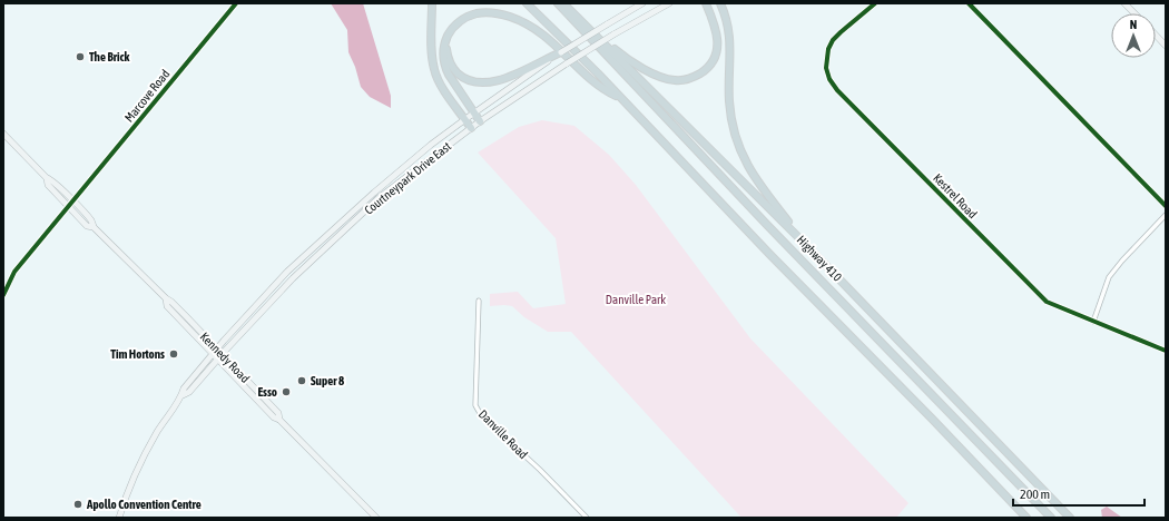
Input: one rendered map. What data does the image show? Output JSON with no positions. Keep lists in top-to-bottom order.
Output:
{
  "streets": {
    "highway": ["Highway 410"],
    "main road": ["Courtneypark Drive East", "Kennedy Road"],
    "street": ["Marcove Road", "Kestrel Road", "Danville Road"]
  },
  "crossings": [
    ["Marcove Road", "Kennedy Road"],
    ["Courtneypark Drive East", "Kennedy Road"]
  ],
  "parks": ["Danville Park"],
  "places": [
    "The Brick",
    "Tim Hortons",
    "Super 8",
    "Esso",
    "Apollo Convention Centre"
  ],
  "scale_bar": "200 m",
  "north": "top"
}
